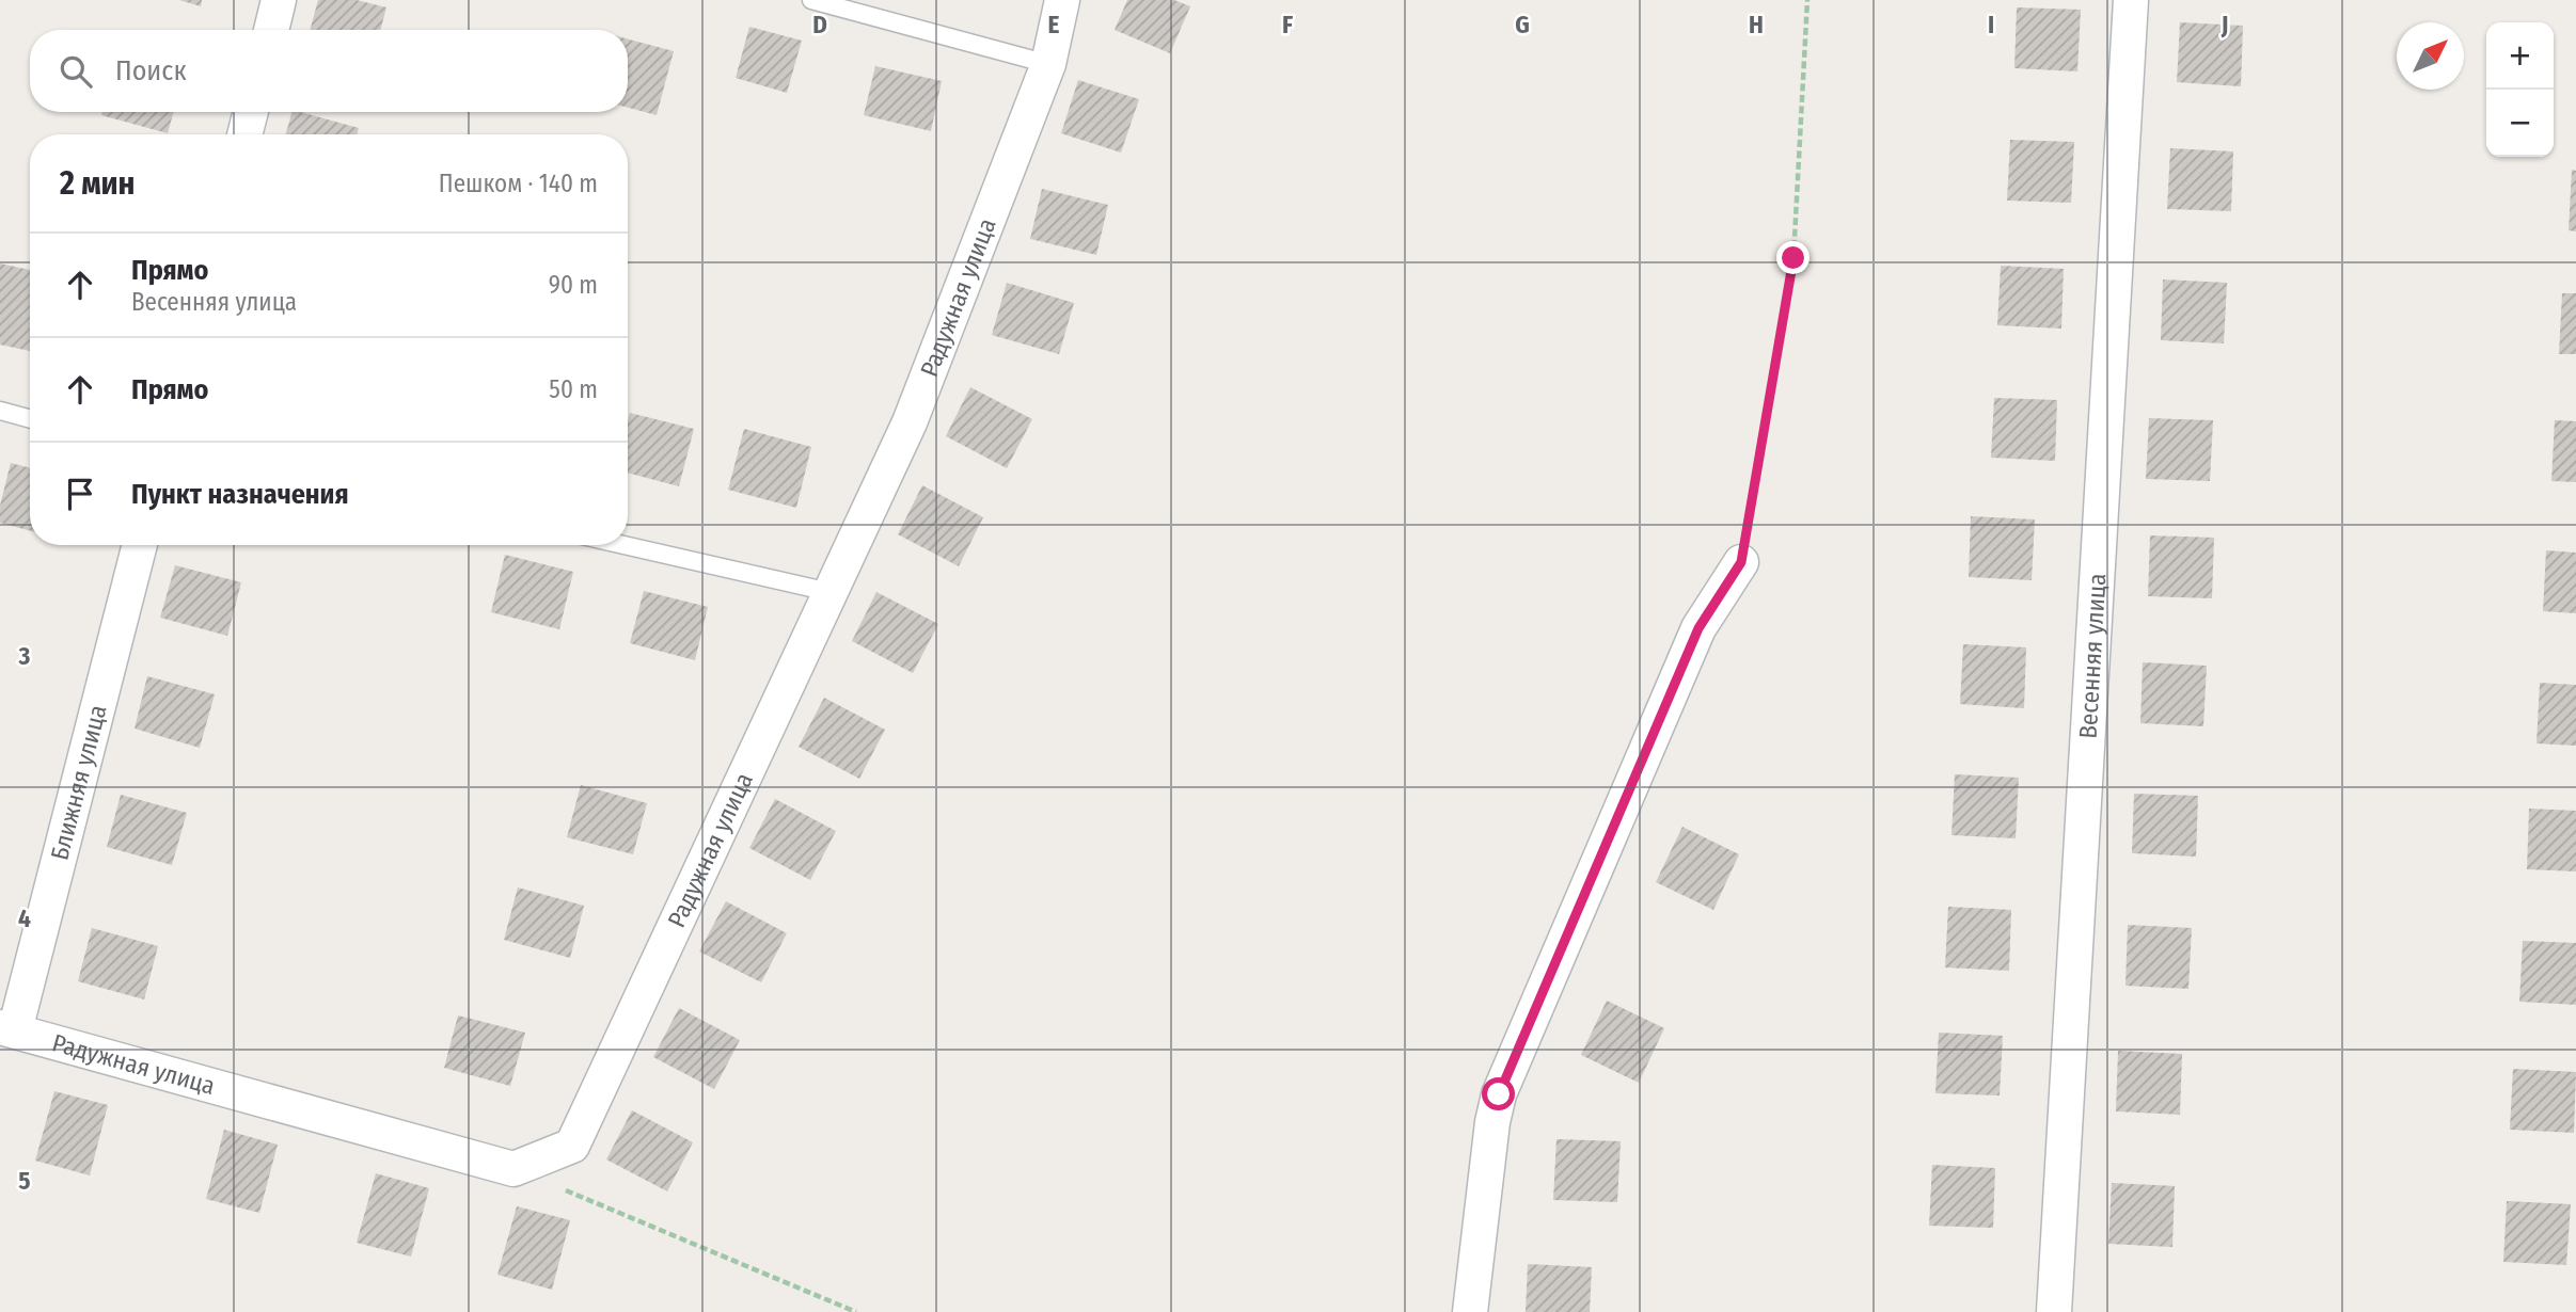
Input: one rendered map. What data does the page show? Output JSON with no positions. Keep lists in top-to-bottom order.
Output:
{
  "streets": {
    "street": ["Радужная улица", "Весенняя улица", "Ближняя улица"]
  },
  "crossings": [
    ["Радужная улица", "Ближняя улица"]
  ],
  "north": "top right",
  "page": {
    "map_buttons": ["+", "−"],
    "search": "Поиск",
    "heading": ["2 мин", "Пешком · 140 m"],
    "list": [
      ["Прямо", "Весенняя улица", "90 m"],
      ["Прямо", "50 m"],
      "Пункт назначения"
    ]
  },
  "grid": {
    "columns": [
      "D",
      "E",
      "F",
      "G",
      "H",
      "I",
      "J"
    ],
    "rows": ["3", "4", "5"]
  }
}
